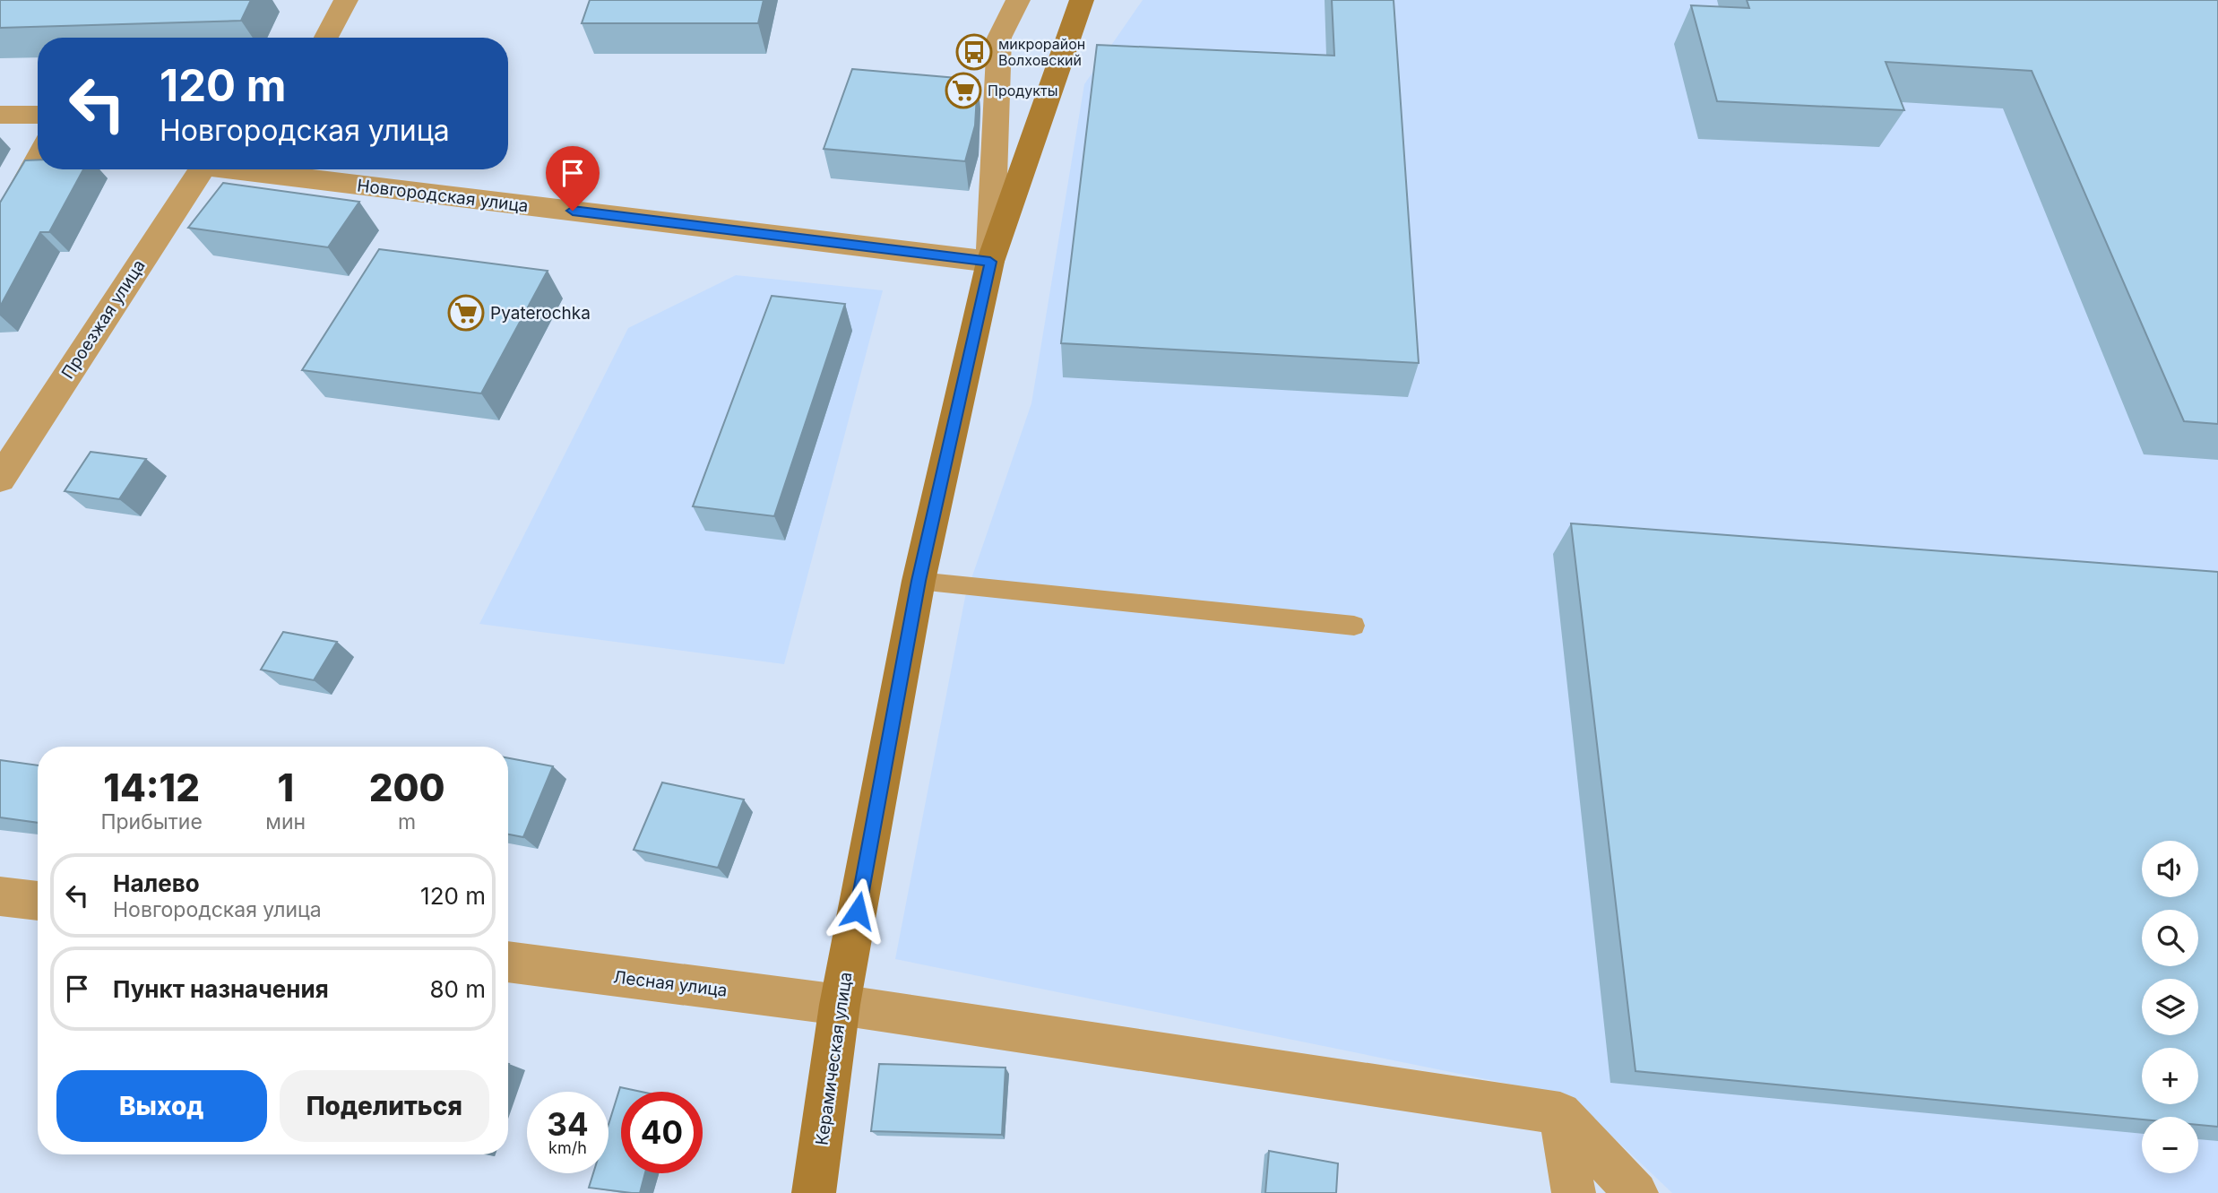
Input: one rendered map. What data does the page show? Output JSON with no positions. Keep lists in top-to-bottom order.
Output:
{
  "streets": {
    "street": [
      "Новгородская улица",
      "Проезжая улица",
      "Лесная улица",
      "Керамическая улица"
    ]
  },
  "crossings": [
    ["Новгородская улица", "Керамическая улица"],
    ["Лесная улица", "Керамическая улица"]
  ],
  "places": {
    "bus stop": ["микрорайон Волховский"],
    "supermarket": ["Продукты", "Pyaterochka"]
  },
  "page": {
    "turn": ["120 m", "Новгородская улица"],
    "eta": [
      "14:12",
      "Прибытие",
      "1",
      "мин",
      "200",
      "m"
    ],
    "map_buttons": ["+", "−"],
    "list": [
      {
        "name": "Налево",
        "note": "Новгородская улица",
        "value": "120 m"
      },
      {
        "name": "Пункт назначения",
        "value": "80 m"
      }
    ],
    "buttons": ["Выход", "Поделиться"],
    "speed": "34 km/h",
    "limit": "40"
  }
}
